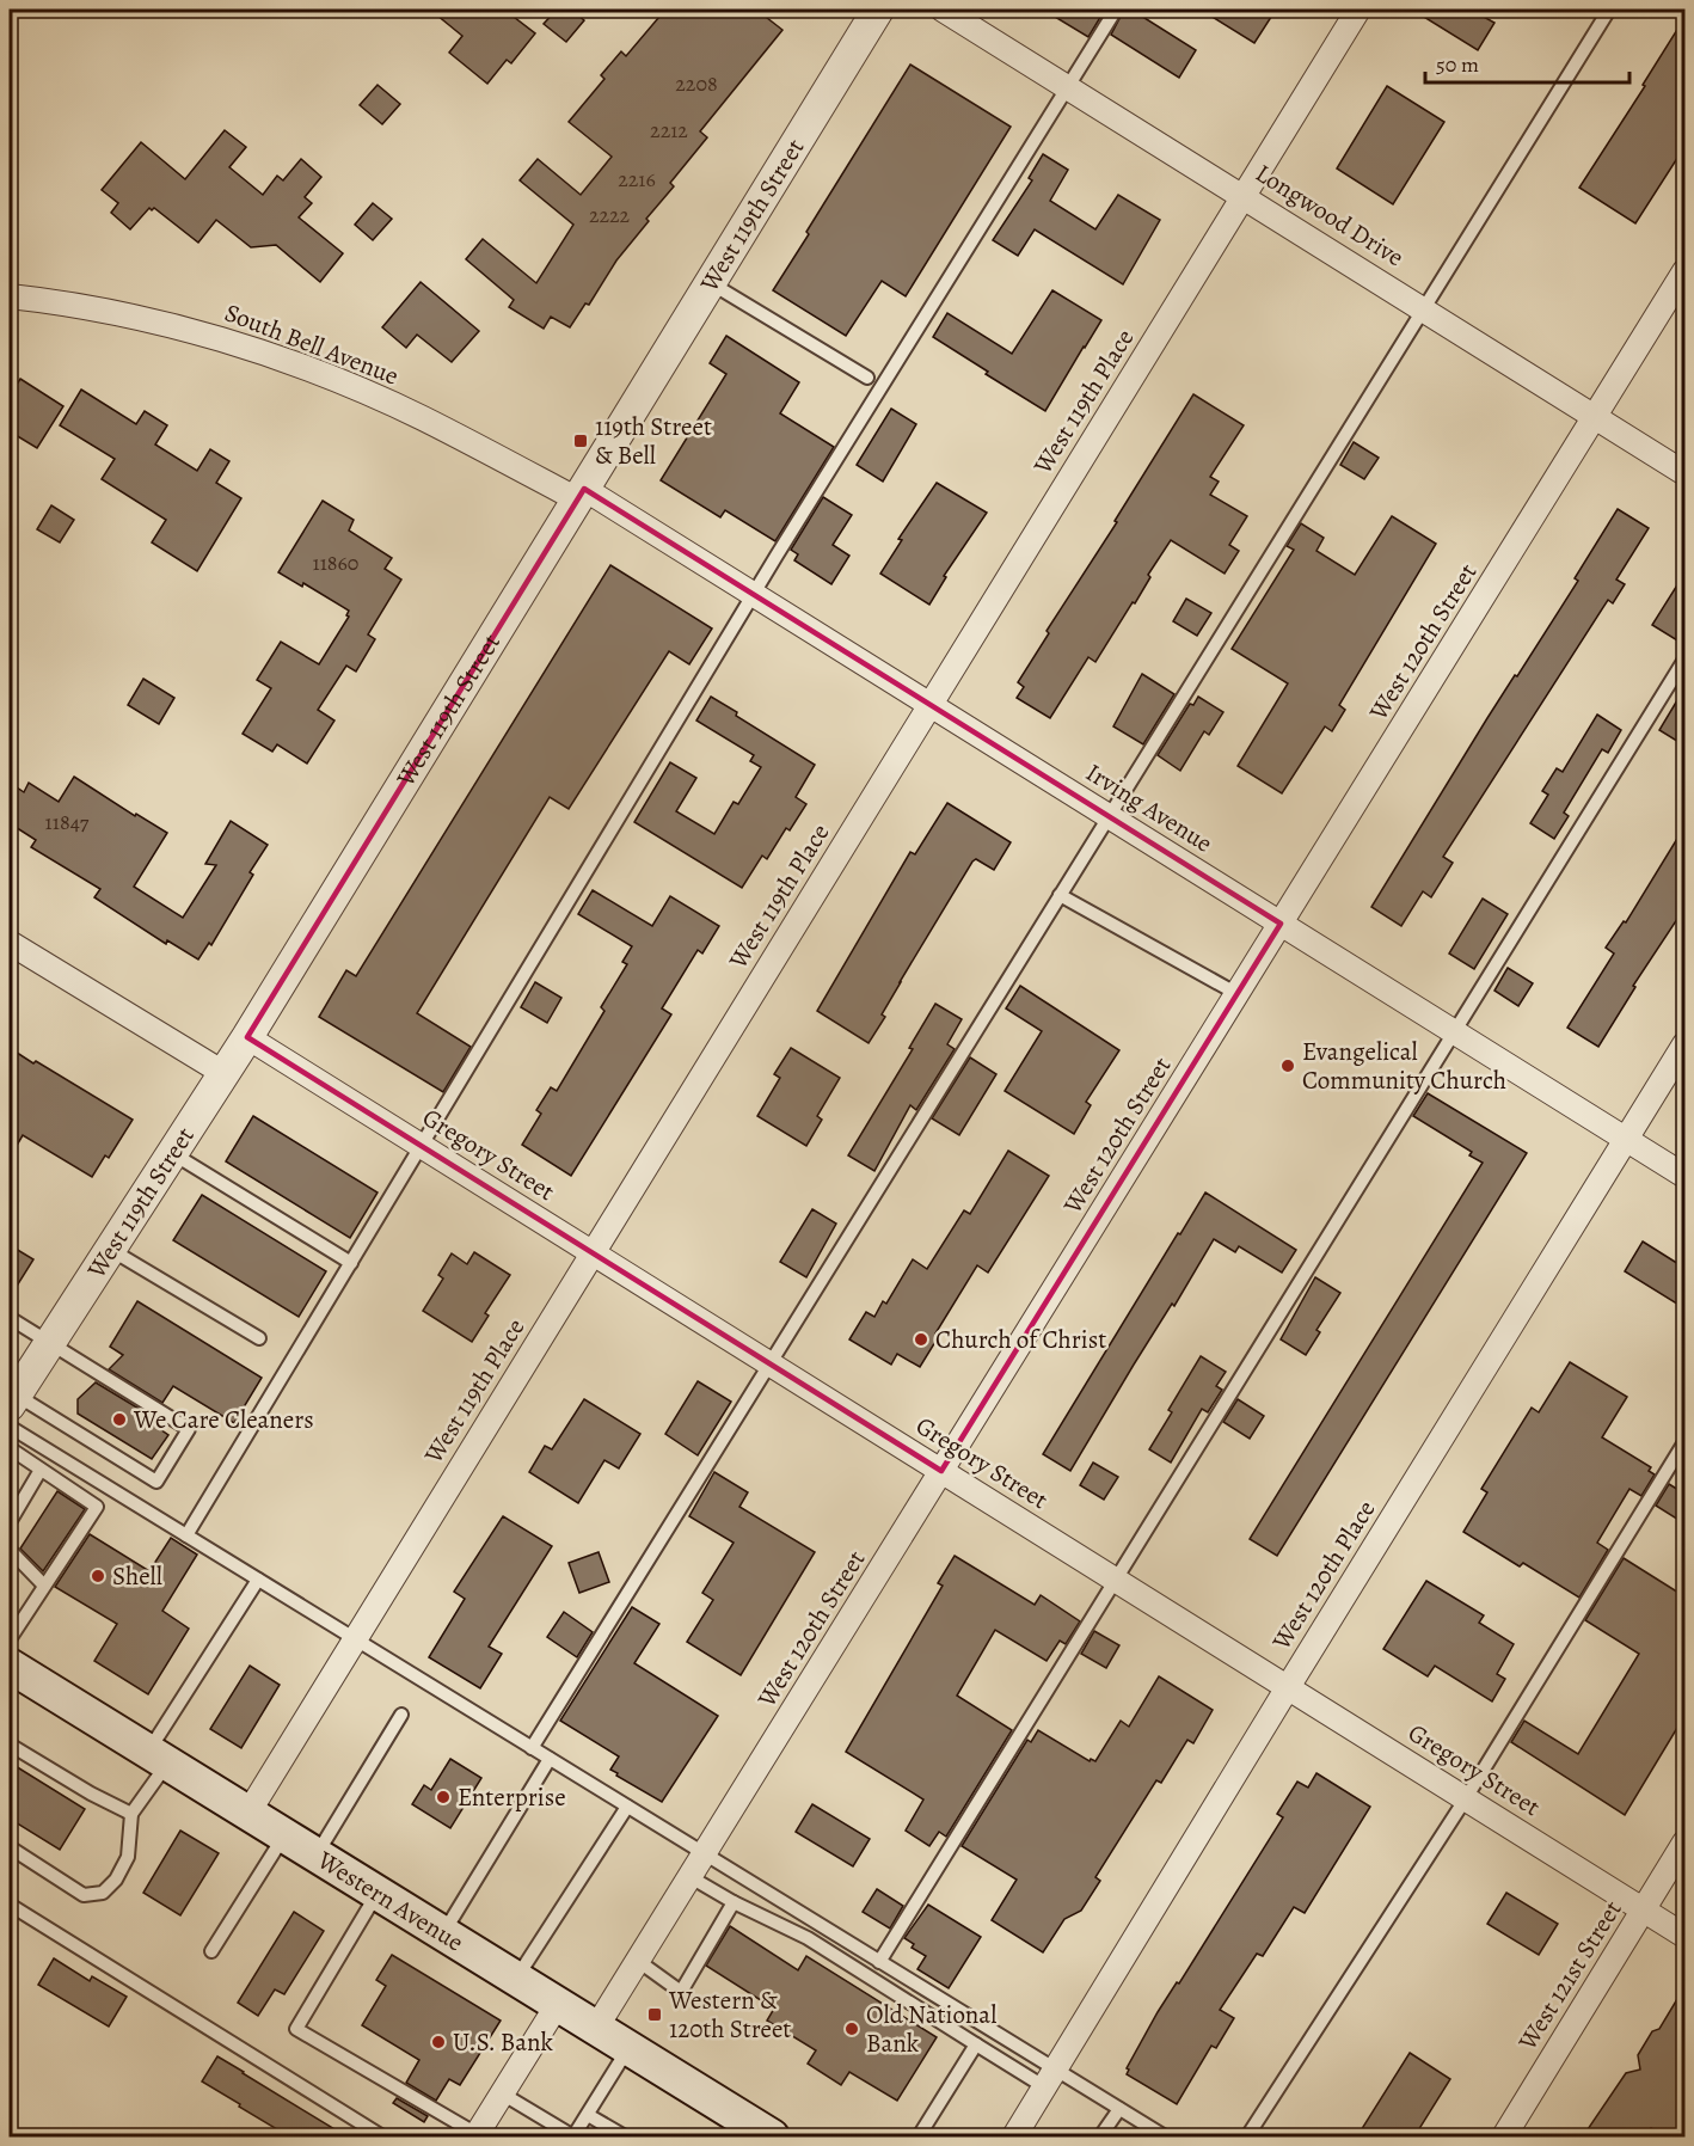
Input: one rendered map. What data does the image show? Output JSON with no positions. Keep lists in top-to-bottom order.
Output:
{
  "streets": {
    "main road": ["Western Avenue"],
    "street": [
      "West 119th Street",
      "Longwood Drive",
      "South Bell Avenue",
      "West 119th Place",
      "West 120th Street",
      "Irving Avenue",
      "Gregory Street",
      "West 120th Place",
      "West 121st Street"
    ]
  },
  "crossings": [
    ["West 119th Street", "South Bell Avenue"],
    ["West 119th Street", "Irving Avenue"],
    ["West 119th Street", "Gregory Street"],
    ["Longwood Drive", "West 119th Place"],
    ["Longwood Drive", "West 120th Street"],
    ["South Bell Avenue", "Irving Avenue"],
    ["West 119th Place", "Irving Avenue"],
    ["West 119th Place", "Gregory Street"],
    ["West 119th Place", "Western Avenue"],
    ["West 120th Street", "Irving Avenue"],
    ["West 120th Street", "Gregory Street"],
    ["West 120th Street", "Western Avenue"],
    ["Irving Avenue", "West 120th Place"],
    ["Gregory Street", "West 120th Place"],
    ["Gregory Street", "West 121st Street"]
  ],
  "places": {
    "transit": ["119th Street & Bell", "Western & 120th Street"],
    "other": [
      "Evangelical Community Church",
      "Church of Christ",
      "We Care Cleaners",
      "Shell",
      "Enterprise",
      "Old National Bank",
      "U.S. Bank"
    ]
  },
  "house_numbers": [
    "2208",
    "2212",
    "2216",
    "2222",
    "11860",
    "11847"
  ],
  "scale_bar": "50 m"
}
